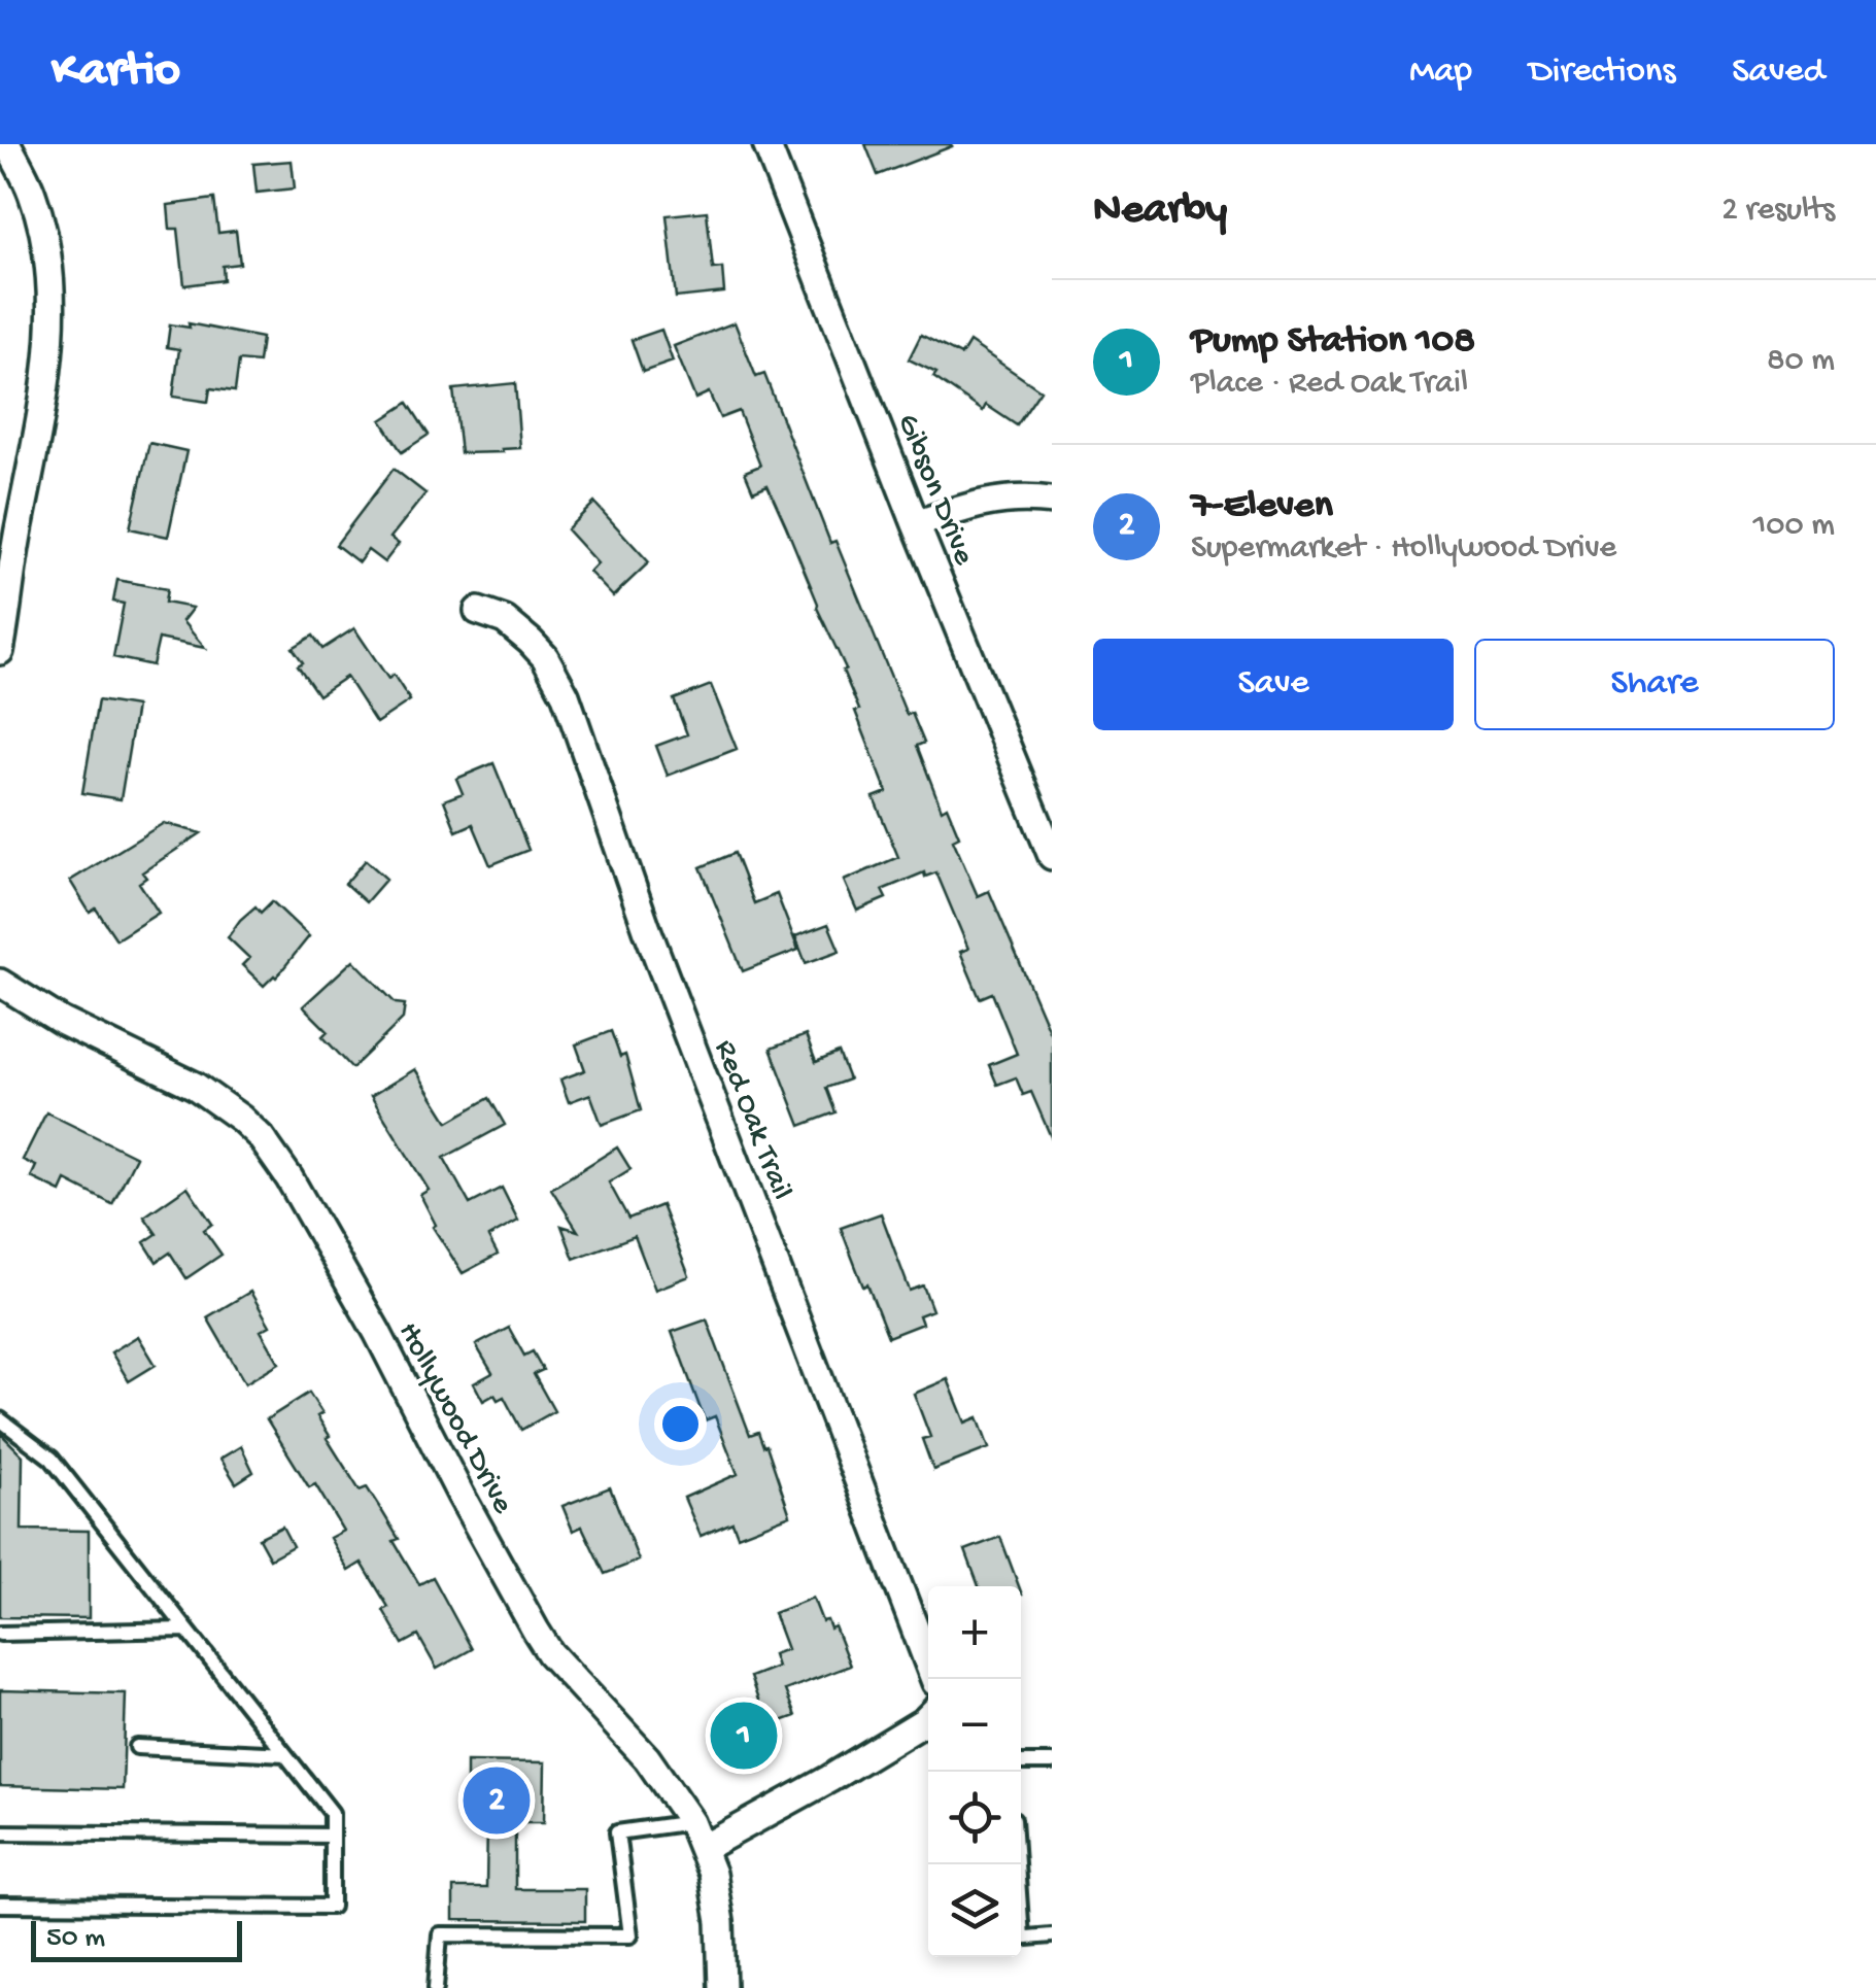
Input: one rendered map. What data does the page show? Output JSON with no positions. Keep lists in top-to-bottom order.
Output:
{
  "streets": {
    "street": ["Gibson Drive", "Red Oak Trail", "Hollywood Drive"]
  },
  "scale_bar": "50 m",
  "page": {
    "header": "Kartio",
    "nav": ["Map", "Directions", "Saved"],
    "heading": ["Nearby", "2 results"],
    "list": [
      {
        "mark": "1",
        "name": "Pump Station 108",
        "note": "Place · Red Oak Trail",
        "value": "80 m"
      },
      {
        "mark": "2",
        "name": "7-Eleven",
        "note": "Supermarket · Hollywood Drive",
        "value": "100 m"
      }
    ],
    "buttons": ["Save", "Share"],
    "map_buttons": ["+", "−"],
    "pins": ["1", "2"],
    "scale": "50 m"
  }
}
